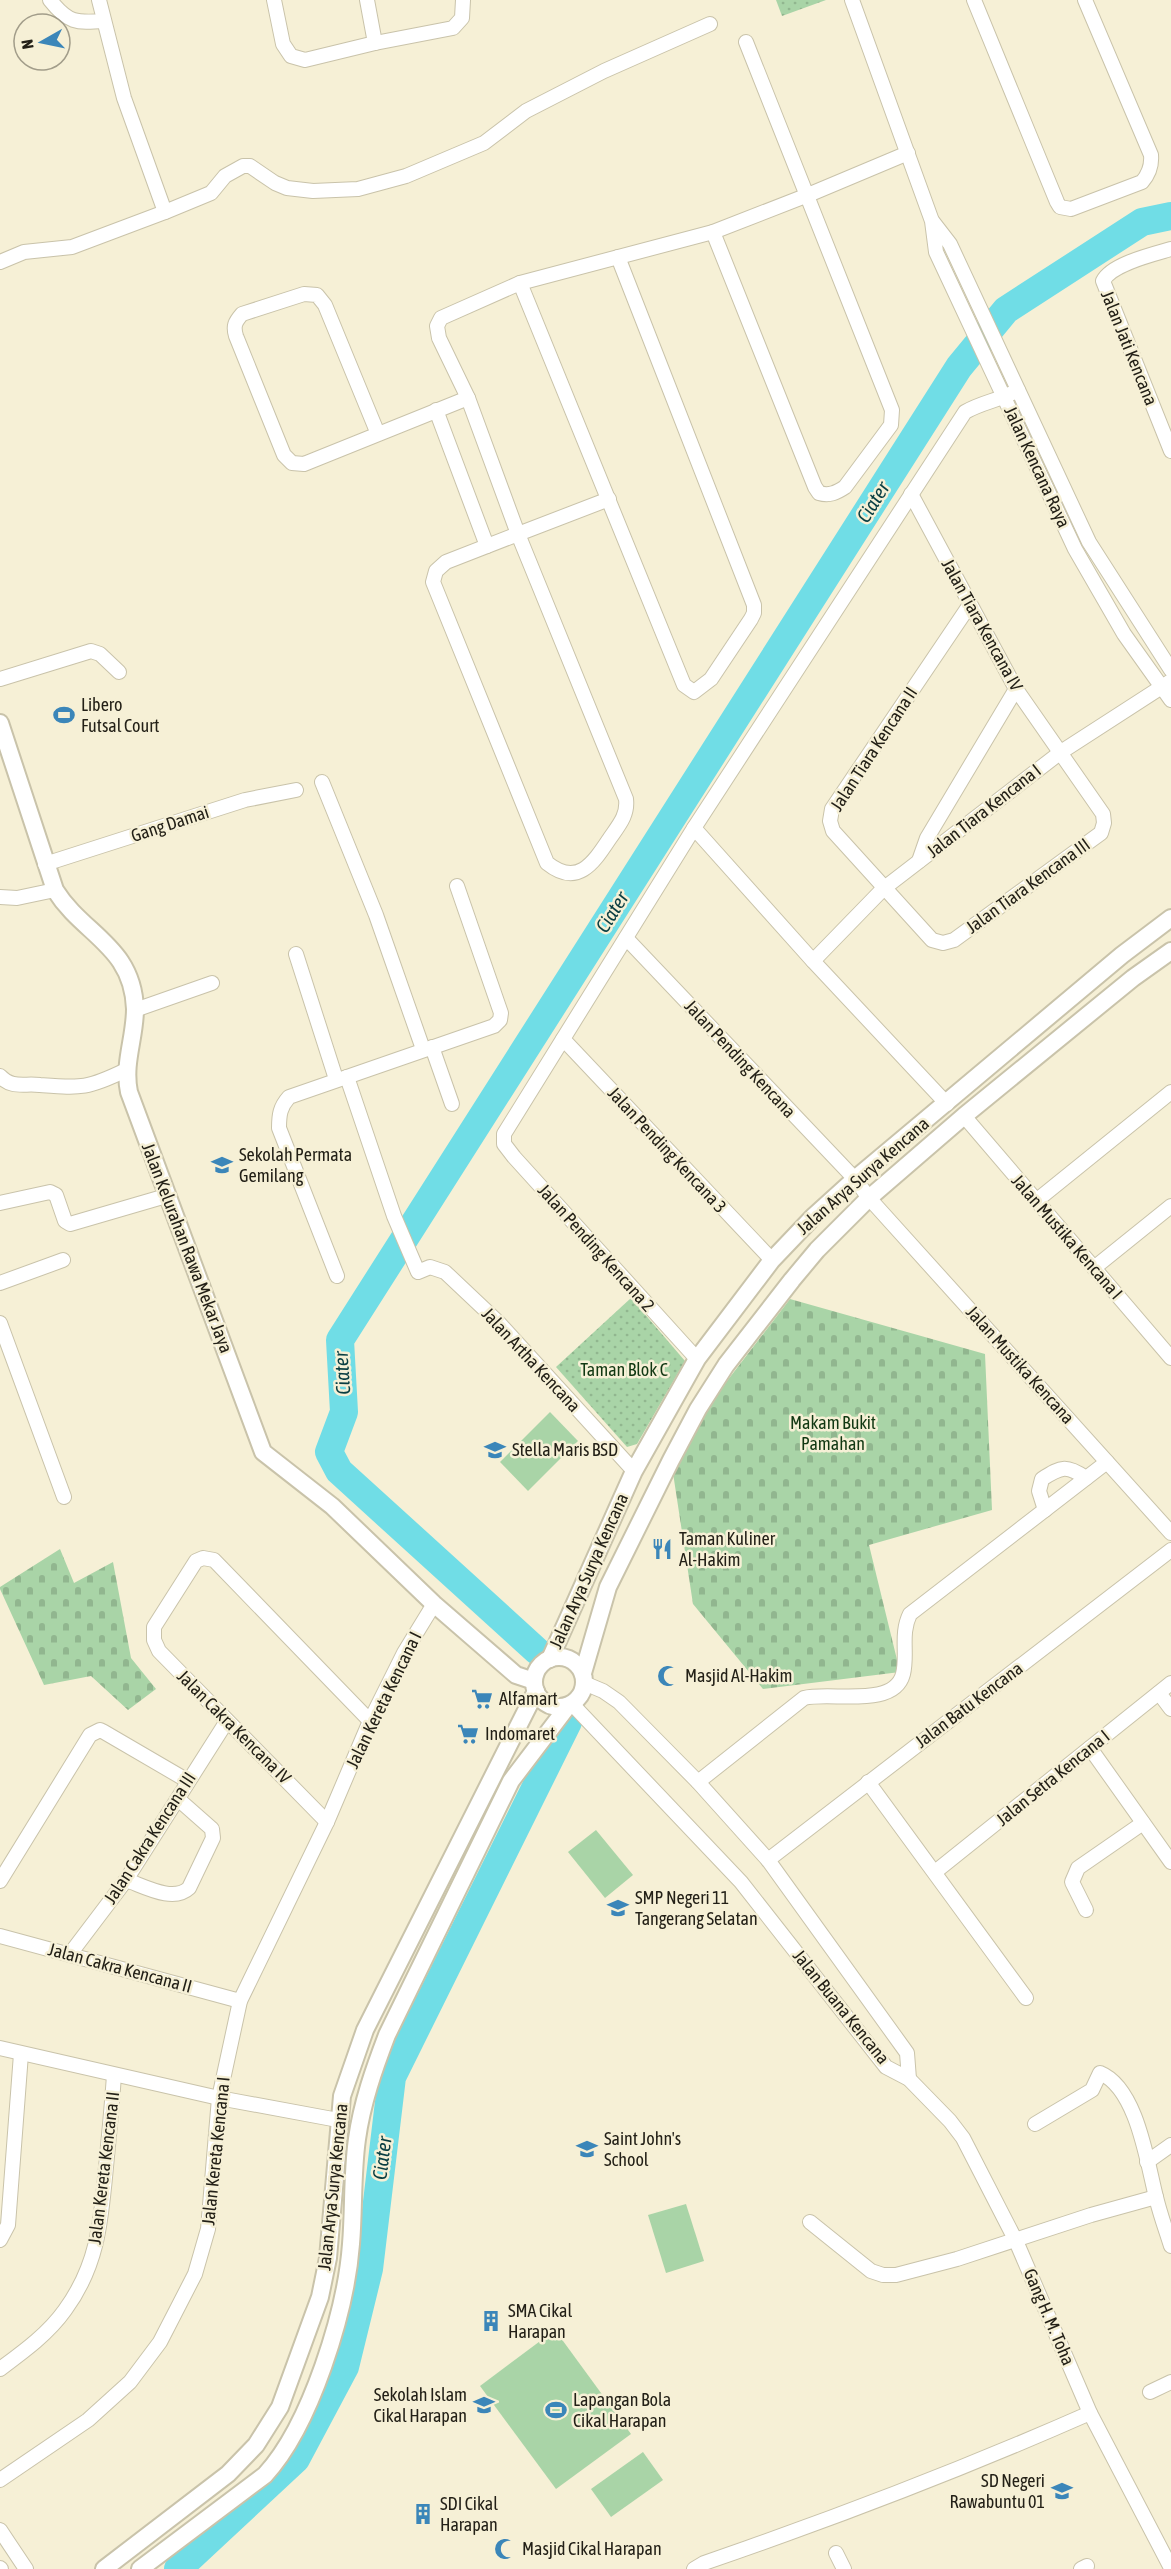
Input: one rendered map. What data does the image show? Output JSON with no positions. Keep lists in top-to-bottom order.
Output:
{
  "streets": {
    "street": [
      "Jalan Jati Kencana",
      "Jalan Kencana Raya",
      "Jalan Tiara Kencana IV",
      "Jalan Tiara Kencana II",
      "Jalan Tiara Kencana I",
      "Gang Damai",
      "Jalan Tiara Kencana III",
      "Jalan Pending Kencana",
      "Jalan Pending Kencana 3",
      "Jalan Arya Surya Kencana",
      "Jalan Mustika Kencana I",
      "Jalan Kelurahan Rawa Mekar Jaya",
      "Jalan Pending Kencana 2",
      "Jalan Artha Kencana",
      "Jalan Mustika Kencana",
      "Jalan Kereta Kencana I",
      "Jalan Batu Kencana",
      "Jalan Cakra Kencana IV",
      "Jalan Setra Kencana I",
      "Jalan Cakra Kencana III",
      "Jalan Cakra Kencana II",
      "Jalan Buana Kencana",
      "Jalan Kereta Kencana II",
      "Gang H. M. Toha"
    ]
  },
  "crossings": [
    ["Jalan Kencana Raya", "Jalan Tiara Kencana I"],
    ["Jalan Tiara Kencana IV", "Jalan Tiara Kencana II"],
    ["Jalan Tiara Kencana IV", "Jalan Tiara Kencana I"],
    ["Jalan Tiara Kencana IV", "Jalan Tiara Kencana III"],
    ["Jalan Tiara Kencana II", "Jalan Tiara Kencana I"],
    ["Jalan Tiara Kencana II", "Jalan Tiara Kencana III"],
    ["Jalan Tiara Kencana I", "Jalan Tiara Kencana III"],
    ["Gang Damai", "Jalan Kelurahan Rawa Mekar Jaya"],
    ["Jalan Pending Kencana", "Jalan Arya Surya Kencana"],
    ["Jalan Pending Kencana", "Jalan Mustika Kencana"],
    ["Jalan Pending Kencana 3", "Jalan Arya Surya Kencana"],
    ["Jalan Pending Kencana 3", "Jalan Pending Kencana 2"],
    ["Jalan Arya Surya Kencana", "Jalan Mustika Kencana I"],
    ["Jalan Arya Surya Kencana", "Jalan Kelurahan Rawa Mekar Jaya"],
    ["Jalan Arya Surya Kencana", "Jalan Pending Kencana 2"],
    ["Jalan Arya Surya Kencana", "Jalan Artha Kencana"],
    ["Jalan Arya Surya Kencana", "Jalan Mustika Kencana"],
    ["Jalan Arya Surya Kencana", "Jalan Buana Kencana"],
    ["Jalan Kelurahan Rawa Mekar Jaya", "Jalan Kereta Kencana I"],
    ["Jalan Kelurahan Rawa Mekar Jaya", "Jalan Buana Kencana"],
    ["Jalan Kereta Kencana I", "Jalan Cakra Kencana IV"],
    ["Jalan Kereta Kencana I", "Jalan Cakra Kencana II"],
    ["Jalan Batu Kencana", "Jalan Buana Kencana"],
    ["Jalan Cakra Kencana IV", "Jalan Cakra Kencana III"],
    ["Jalan Cakra Kencana III", "Jalan Cakra Kencana II"],
    ["Jalan Buana Kencana", "Gang H. M. Toha"]
  ],
  "water": ["Ciater"],
  "parks": ["Taman Blok C", "Makam Bukit Pamahan"],
  "places": {
    "sports": ["Libero Futsal Court", "Lapangan Bola Cikal Harapan"],
    "school or university": [
      "Sekolah Permata Gemilang",
      "Stella Maris BSD",
      "SMP Negeri 11 Tangerang Selatan",
      "Saint John's School",
      "Sekolah Islam Cikal Harapan",
      "SD Negeri Rawabuntu 01"
    ],
    "restaurant": ["Taman Kuliner Al-Hakim"],
    "mosque": ["Masjid Al-Hakim", "Masjid Cikal Harapan"],
    "supermarket": ["Alfamart", "Indomaret"],
    "building": ["SMA Cikal Harapan", "SDI Cikal Harapan"]
  },
  "north": "left"
}
